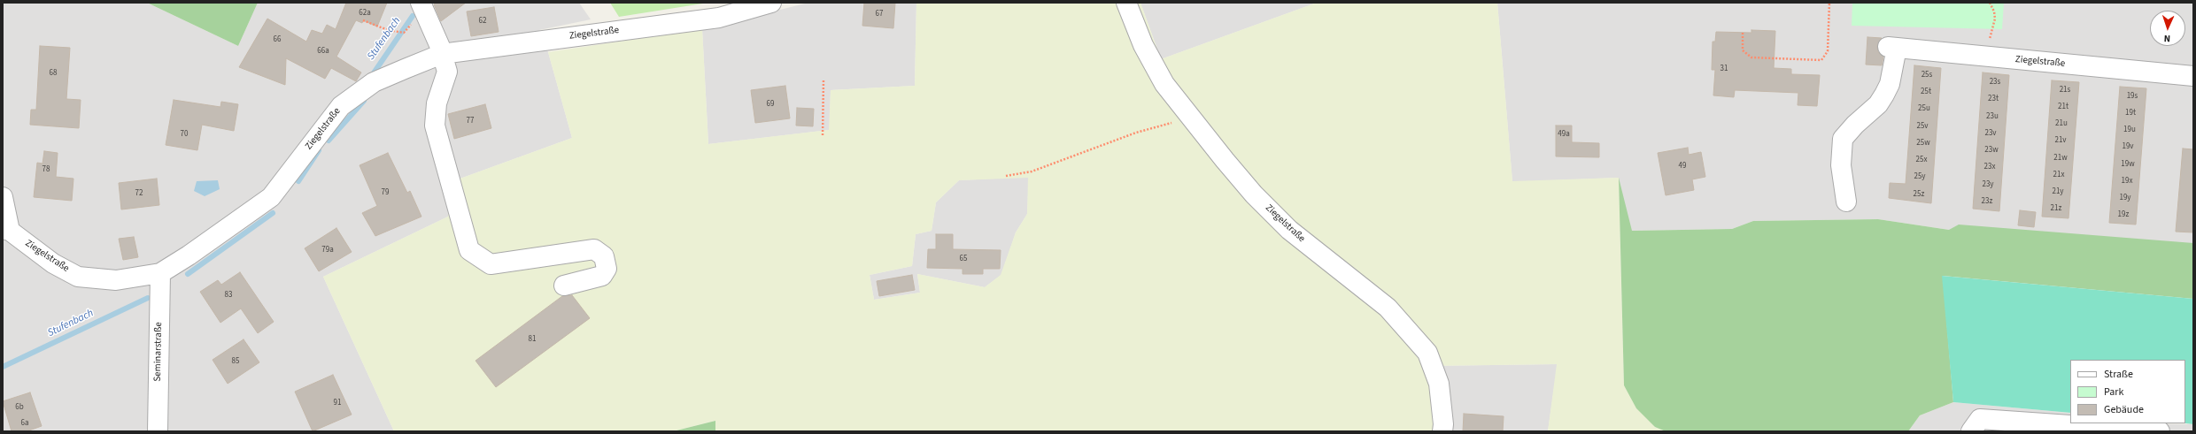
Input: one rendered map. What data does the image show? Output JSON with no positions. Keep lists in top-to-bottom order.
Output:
{
  "streets": {
    "street": ["Ziegelstraße", "Seminarstraße"]
  },
  "crossings": [
    ["Ziegelstraße", "Seminarstraße"]
  ],
  "water": ["Stufenbach"],
  "house_numbers": [
    "62a",
    "67",
    "62",
    "66",
    "66a",
    "31",
    "68",
    "25s",
    "23s",
    "21s",
    "25t",
    "19s",
    "23t",
    "69",
    "21t",
    "25u",
    "19t",
    "23u",
    "77",
    "21u",
    "25v",
    "19u",
    "23v",
    "70",
    "49a",
    "21v",
    "25w",
    "19v",
    "23w",
    "21w",
    "25x",
    "19w",
    "49",
    "23x",
    "78",
    "21x",
    "25y",
    "19x",
    "23y",
    "21y",
    "79",
    "72",
    "25z",
    "19y",
    "23z",
    "21z",
    "19z",
    "79a",
    "65",
    "83",
    "81",
    "85",
    "91",
    "6b",
    "6a"
  ],
  "legend": ["Straße", "Park", "Gebäude"],
  "north": "bottom"
}
